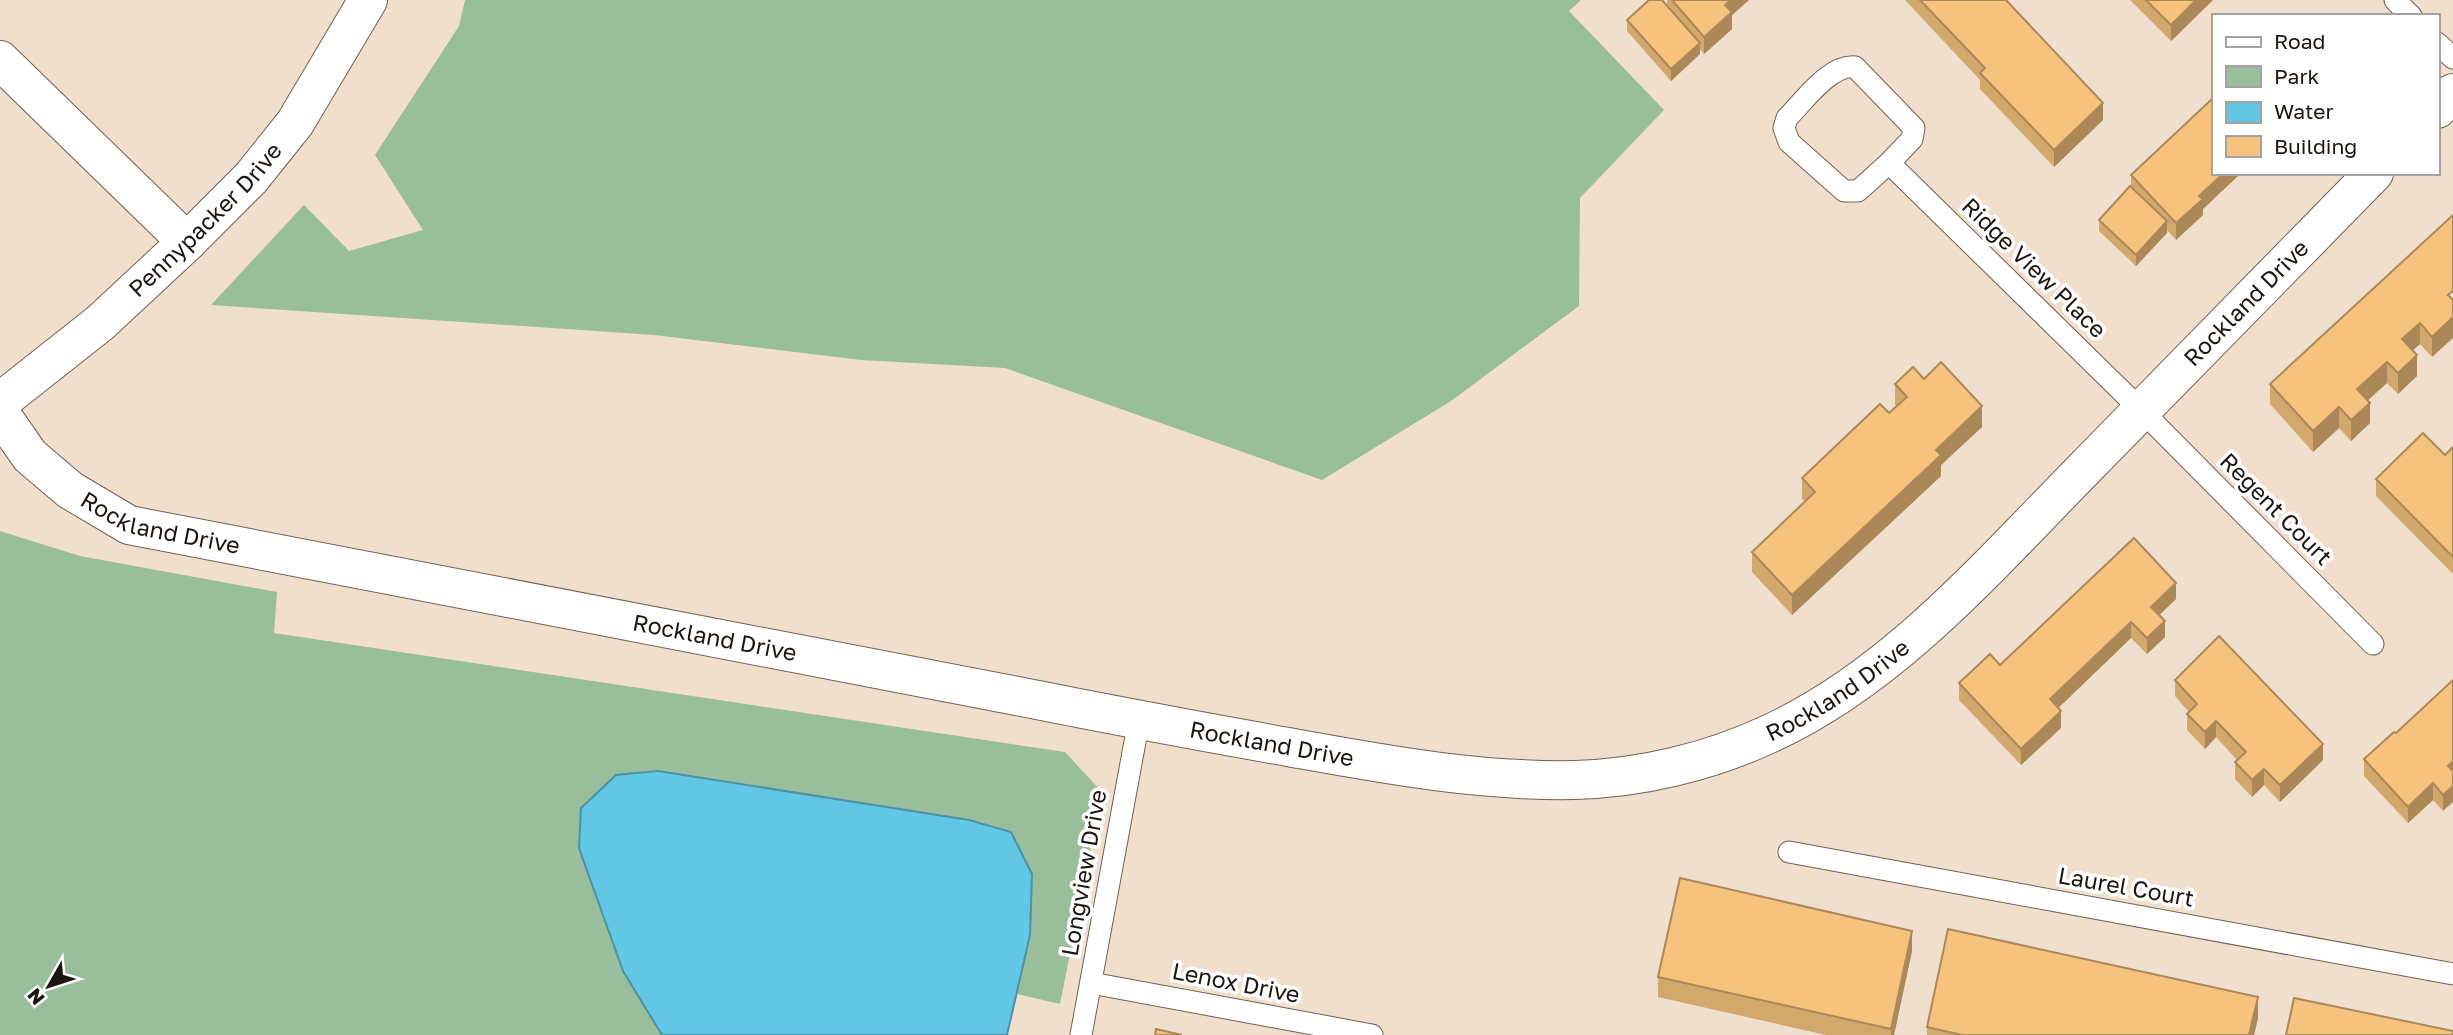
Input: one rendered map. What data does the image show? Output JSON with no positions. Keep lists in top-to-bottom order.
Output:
{
  "streets": {
    "street": ["Pennypacker Drive", "Rockland Drive"],
    "lane": [
      "Ridge View Place",
      "Regent Court",
      "Longview Drive",
      "Laurel Court",
      "Lenox Drive"
    ]
  },
  "crossings": [
    ["Ridge View Place", "Rockland Drive"],
    ["Ridge View Place", "Regent Court"],
    ["Rockland Drive", "Regent Court"],
    ["Rockland Drive", "Longview Drive"],
    ["Longview Drive", "Lenox Drive"]
  ],
  "legend": [
    "Road",
    "Park",
    "Water",
    "Building"
  ],
  "north": "bottom left"
}
